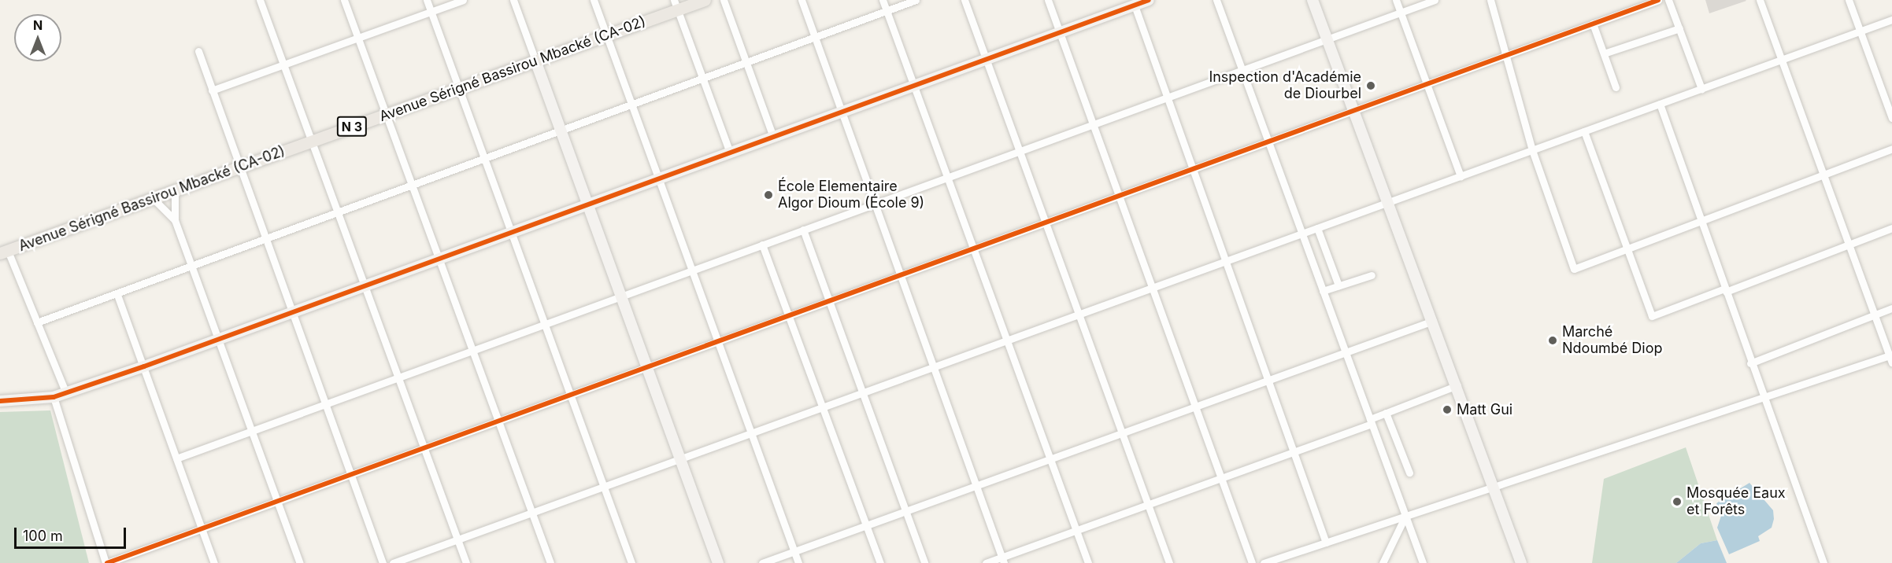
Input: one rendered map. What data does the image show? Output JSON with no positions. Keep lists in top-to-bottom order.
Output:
{
  "streets": {
    "main road": ["Avenue Sérigné Bassirou Mbacké (CA-02)", "N 3"]
  },
  "places": [
    "Inspection d'Académie de Diourbel",
    "École Elementaire Algor Dioum (École 9)",
    "Marché Ndoumbé Diop",
    "Matt Gui",
    "Mosquée Eaux et Forêts"
  ],
  "scale_bar": "100 m",
  "north": "top"
}
